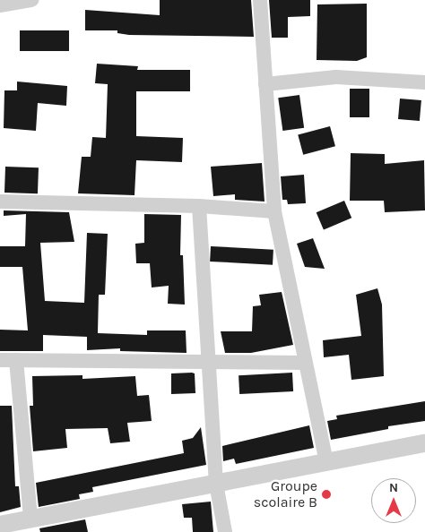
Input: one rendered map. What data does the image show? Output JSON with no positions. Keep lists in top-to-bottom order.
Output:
{
  "places": ["Groupe scolaire B"],
  "north": "top"
}
